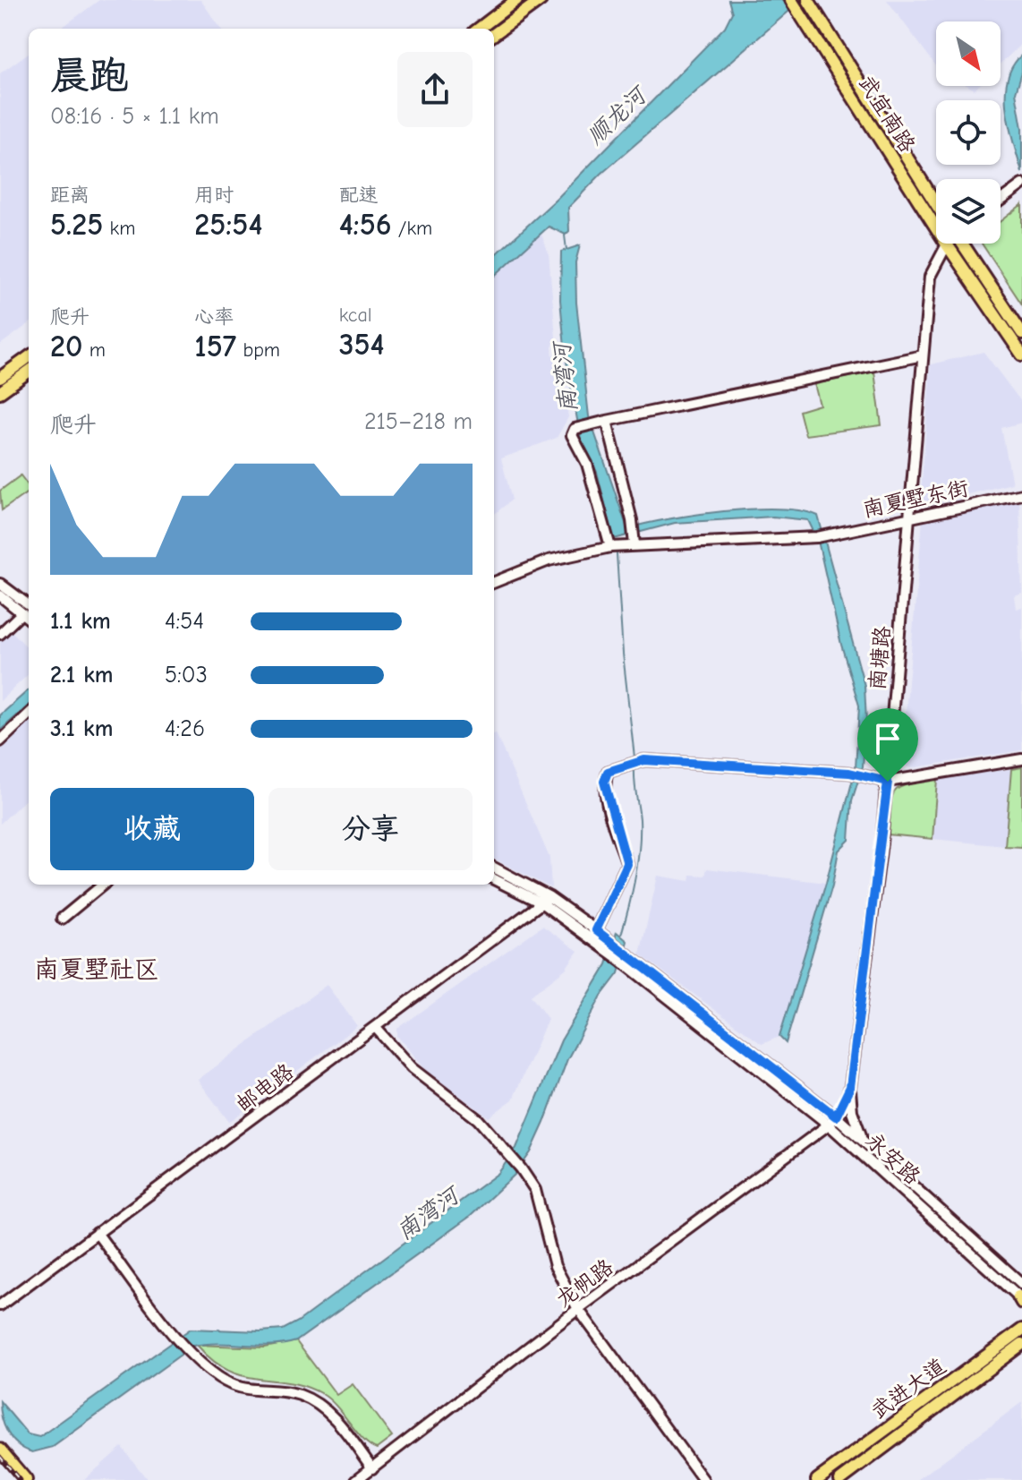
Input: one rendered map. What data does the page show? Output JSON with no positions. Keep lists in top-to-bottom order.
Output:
{
  "streets": {
    "main road": ["武宜南路", "武进大道"],
    "street": [
      "南夏墅东街",
      "南塘路",
      "邮电路",
      "永安路",
      "龙帆路"
    ]
  },
  "crossings": [
    ["武宜南路", "南塘路"],
    ["南夏墅东街", "南塘路"],
    ["南塘路", "永安路"],
    ["南塘路", "龙帆路"],
    ["邮电路", "永安路"],
    ["永安路", "龙帆路"]
  ],
  "districts": ["南夏墅社区"],
  "water": ["顺龙河", "南湾河"],
  "north": "bottom right",
  "page": {
    "heading": ["晨跑", "08:16 · 5 × 1.1 km"],
    "stats": [
      ["距离", "5.25 km"],
      ["用时", "25:54"],
      ["配速", "4:56 /km"],
      ["爬升", "20 m"],
      ["心率", "157 bpm"],
      ["kcal", "354"]
    ],
    "chart": ["爬升", "215–218 m"],
    "list": [
      {
        "name": "1.1 km",
        "note": "4:54"
      },
      {
        "name": "2.1 km",
        "note": "5:03"
      },
      {
        "name": "3.1 km",
        "note": "4:26"
      }
    ],
    "buttons": ["收藏", "分享"]
  }
}
